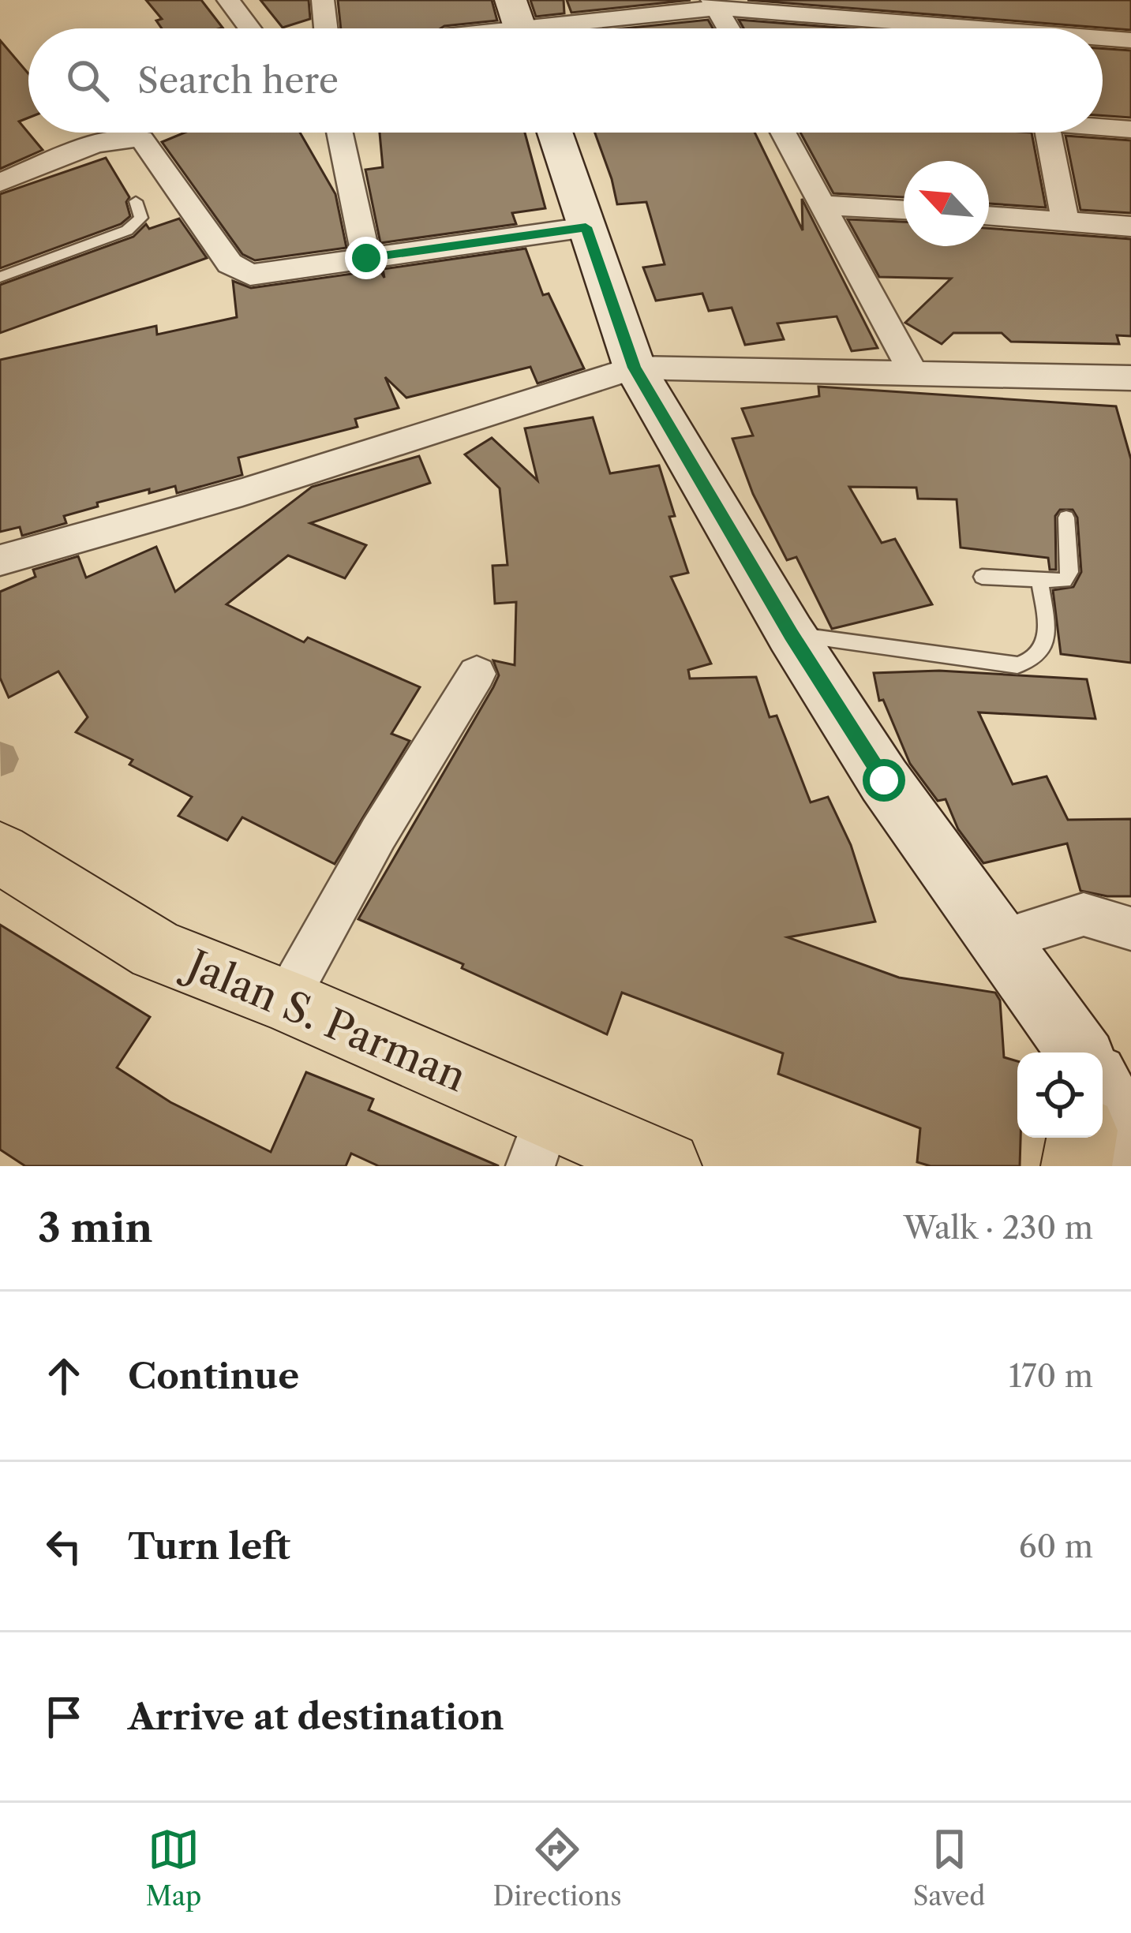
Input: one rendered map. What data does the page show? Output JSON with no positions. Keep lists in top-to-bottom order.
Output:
{
  "streets": {
    "main road": ["Jalan S. Parman"]
  },
  "north": "top left",
  "page": {
    "search": "Search here",
    "heading": ["3 min", "Walk · 230 m"],
    "list": [
      ["Continue", "170 m"],
      ["Turn left", "60 m"],
      "Arrive at destination"
    ],
    "nav": ["Map", "Directions", "Saved"]
  }
}
